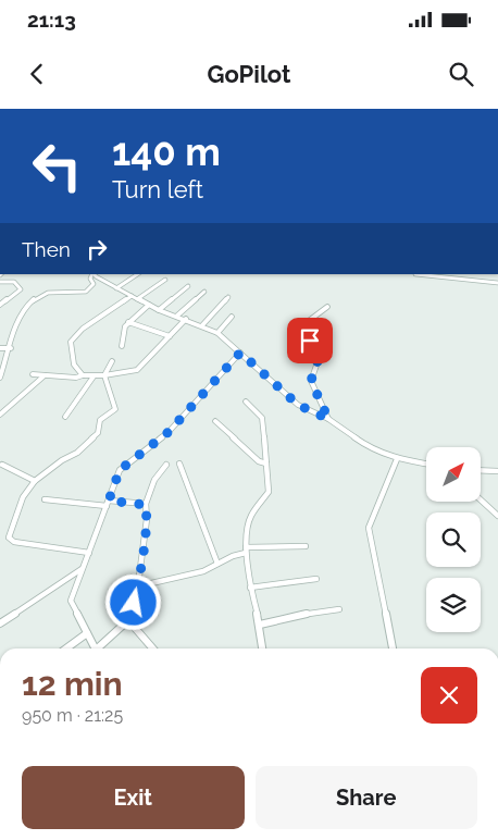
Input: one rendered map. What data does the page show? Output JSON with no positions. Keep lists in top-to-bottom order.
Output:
{
  "north": "top right",
  "page": {
    "status": "21:13",
    "header": "GoPilot",
    "turn": ["140 m", "Turn left"],
    "then": "Then",
    "heading": ["12 min", "950 m · 21:25"],
    "buttons": ["Exit", "Share"]
  }
}
